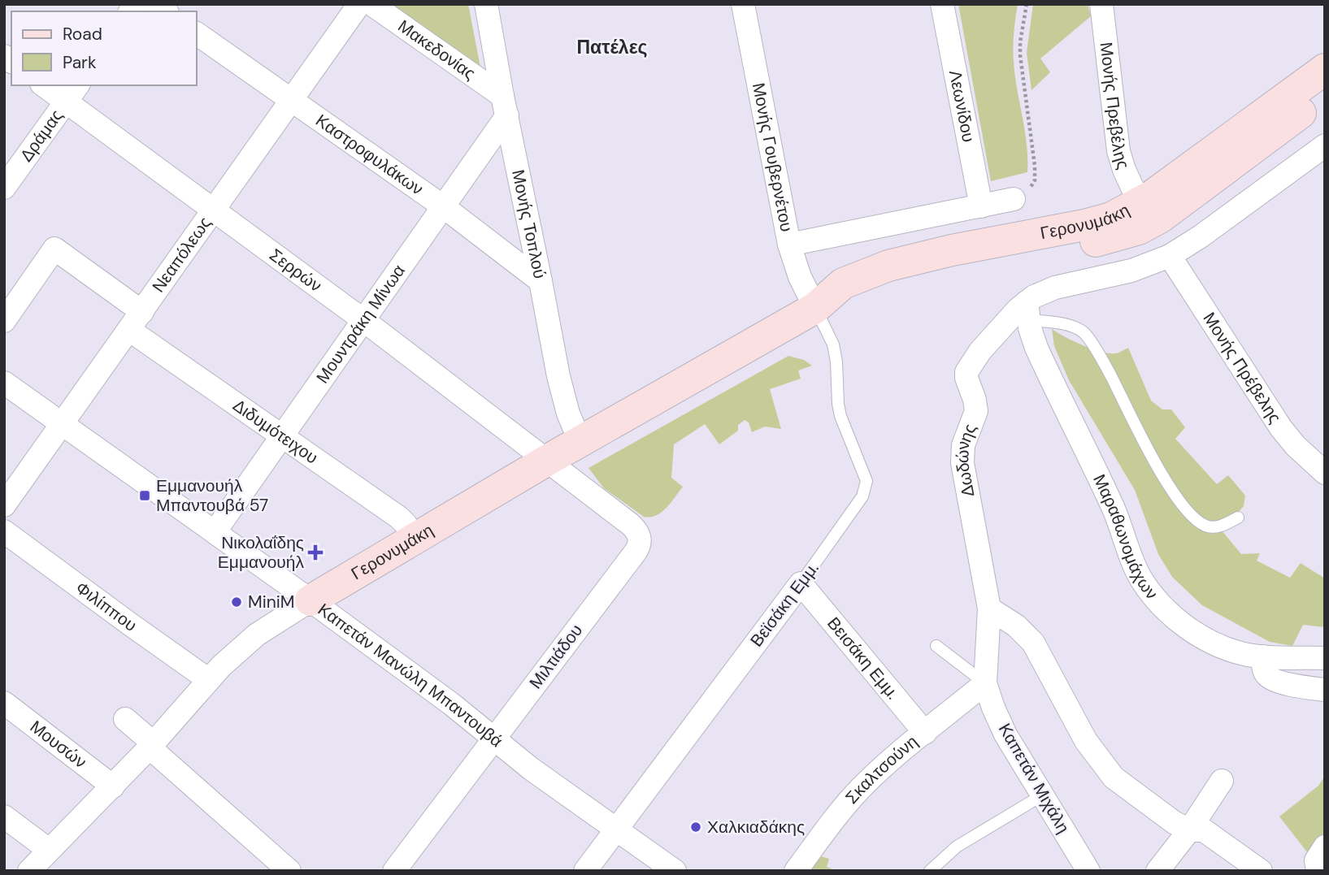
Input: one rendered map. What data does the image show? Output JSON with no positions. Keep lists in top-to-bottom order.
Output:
{
  "streets": {
    "street": [
      "Μακεδονίας",
      "Μονής Πρεβέλης",
      "Λεωνίδου",
      "Δράμας",
      "Καστροφυλάκων",
      "Μονής Γουβερνέτου",
      "Γερονυμάκη",
      "Μονής Τοπλού",
      "Νεαπόλεως",
      "Σερρών",
      "Μουντράκη Μίνωα",
      "Μονής Πρέβελης",
      "Διδυμότειχου",
      "Δωδώνης",
      "Μαραθωνομάχων",
      "Βεϊσάκη Εμμ.",
      "Φιλίππου",
      "Μιλτιάδου",
      "Βεισάκη Εμμ.",
      "Καπετάν Μανώλη Μπαντουβά",
      "Μουσών",
      "Σκαλτσούνη",
      "Καπετάν Μιχάλη"
    ]
  },
  "crossings": [
    ["Μακεδονίας", "Μονής Τοπλού"],
    ["Μακεδονίας", "Μουντράκη Μίνωα"],
    ["Μονής Πρεβέλης", "Γερονυμάκη"],
    ["Δράμας", "Σερρών"],
    ["Καστροφυλάκων", "Μονής Τοπλού"],
    ["Καστροφυλάκων", "Νεαπόλεως"],
    ["Καστροφυλάκων", "Μουντράκη Μίνωα"],
    ["Μονής Γουβερνέτου", "Γερονυμάκη"],
    ["Μονής Γουβερνέτου", "Βεϊσάκη Εμμ."],
    ["Γερονυμάκη", "Μονής Τοπλού"],
    ["Γερονυμάκη", "Σερρών"],
    ["Γερονυμάκη", "Διδυμότειχου"],
    ["Γερονυμάκη", "Βεϊσάκη Εμμ."],
    ["Γερονυμάκη", "Φιλίππου"],
    ["Γερονυμάκη", "Μιλτιάδου"],
    ["Γερονυμάκη", "Καπετάν Μανώλη Μπαντουβά"],
    ["Γερονυμάκη", "Μουσών"],
    ["Μονής Τοπλού", "Μουντράκη Μίνωα"],
    ["Νεαπόλεως", "Σερρών"],
    ["Νεαπόλεως", "Διδυμότειχου"],
    ["Νεαπόλεως", "Καπετάν Μανώλη Μπαντουβά"],
    ["Σερρών", "Μουντράκη Μίνωα"],
    ["Σερρών", "Μιλτιάδου"],
    ["Μουντράκη Μίνωα", "Διδυμότειχου"],
    ["Μουντράκη Μίνωα", "Καπετάν Μανώλη Μπαντουβά"],
    ["Δωδώνης", "Μαραθωνομάχων"],
    ["Δωδώνης", "Σκαλτσούνη"],
    ["Δωδώνης", "Καπετάν Μιχάλη"],
    ["Βεϊσάκη Εμμ.", "Βεισάκη Εμμ."],
    ["Βεϊσάκη Εμμ.", "Καπετάν Μανώλη Μπαντουβά"],
    ["Μιλτιάδου", "Καπετάν Μανώλη Μπαντουβά"],
    ["Βεισάκη Εμμ.", "Σκαλτσούνη"],
    ["Σκαλτσούνη", "Καπετάν Μιχάλη"]
  ],
  "districts": ["Πατέλες"],
  "places": {
    "transit": ["Εμμανουήλ Μπαντουβά 57"],
    "health": ["Νικολαΐδης Εμμανουήλ"],
    "other": ["MiniM", "Χαλκιαδάκης"]
  },
  "legend": ["Road", "Park"]
}
